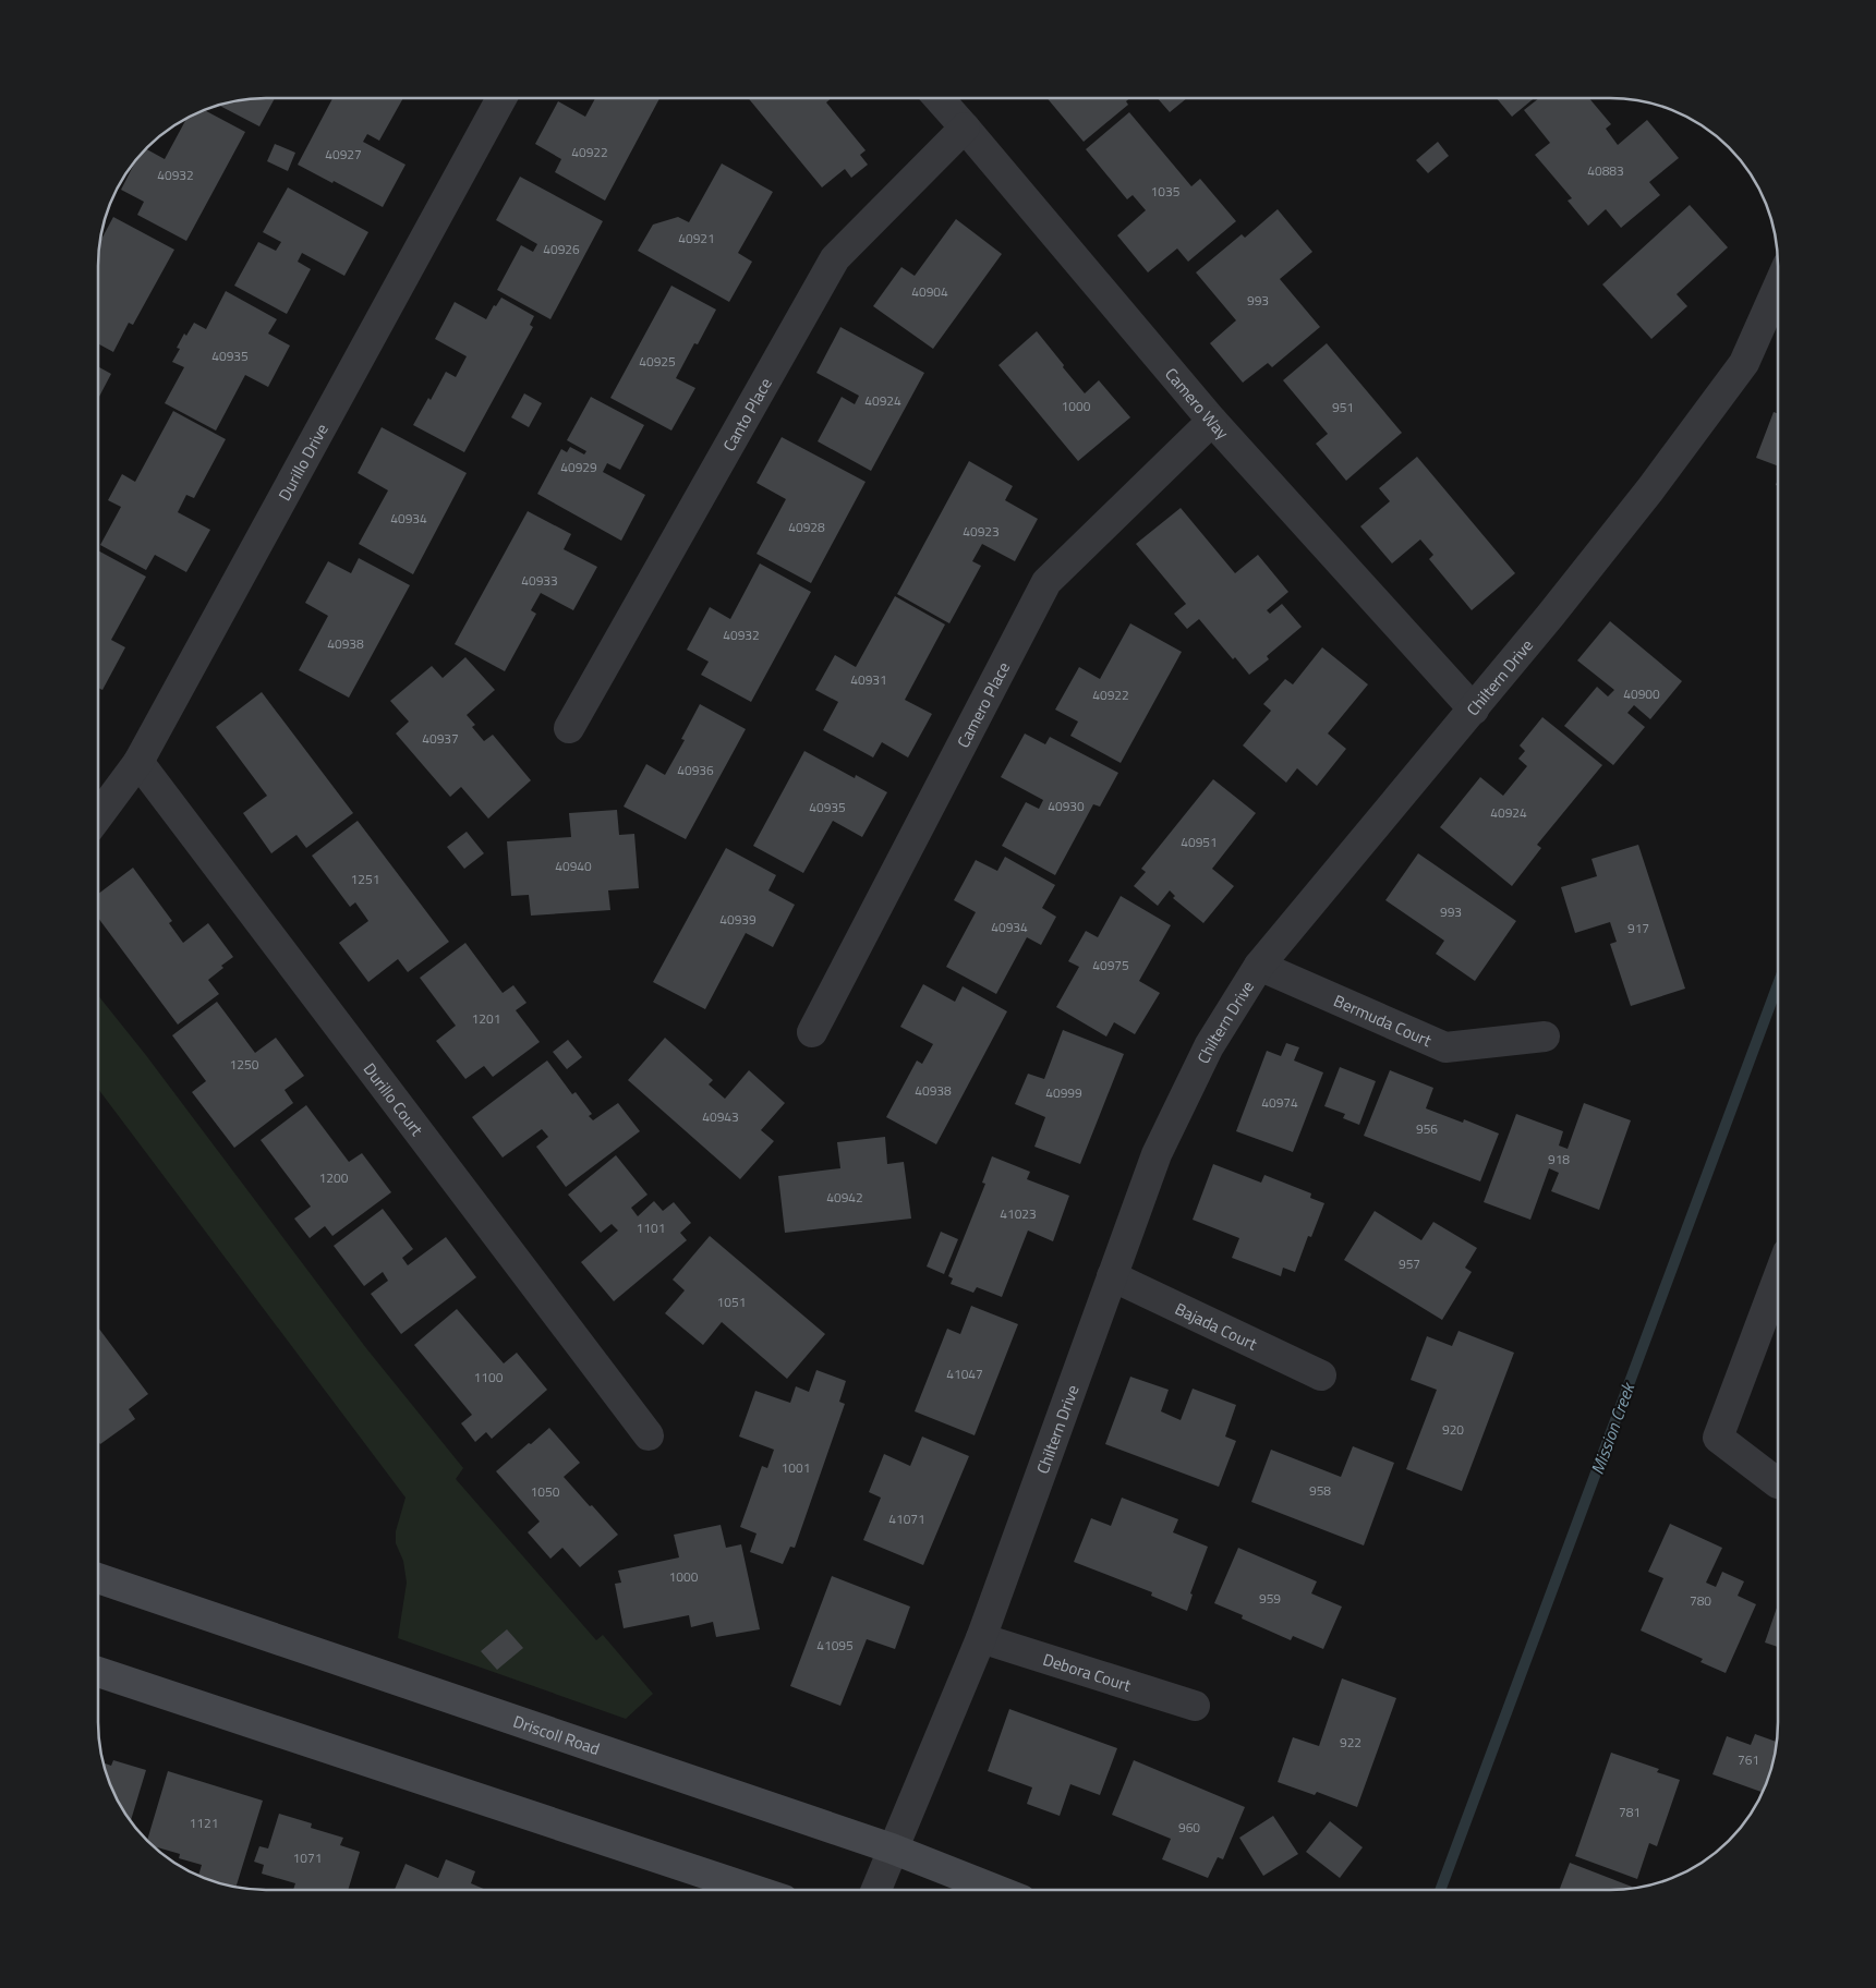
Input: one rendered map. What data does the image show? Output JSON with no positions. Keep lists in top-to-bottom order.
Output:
{
  "streets": {
    "street": [
      "Camero Way",
      "Canto Place",
      "Durillo Drive",
      "Chiltern Drive",
      "Camero Place",
      "Bermuda Court",
      "Durillo Court",
      "Bajada Court",
      "Debora Court",
      "Driscoll Road"
    ]
  },
  "crossings": [
    ["Camero Way", "Canto Place"],
    ["Camero Way", "Chiltern Drive"],
    ["Camero Way", "Camero Place"],
    ["Durillo Drive", "Durillo Court"],
    ["Chiltern Drive", "Bermuda Court"],
    ["Chiltern Drive", "Bajada Court"],
    ["Chiltern Drive", "Debora Court"],
    ["Chiltern Drive", "Driscoll Road"]
  ],
  "water": ["Mission Creek"],
  "house_numbers": [
    "40922",
    "40927",
    "40883",
    "40932",
    "1035",
    "40921",
    "40926",
    "40904",
    "993",
    "40935",
    "40925",
    "40924",
    "1000",
    "951",
    "40929",
    "40934",
    "40928",
    "40923",
    "40933",
    "40932",
    "40938",
    "40931",
    "40900",
    "40922",
    "40937",
    "40936",
    "40930",
    "40935",
    "40924",
    "40951",
    "40940",
    "1251",
    "993",
    "40939",
    "40934",
    "917",
    "40975",
    "1201",
    "1250",
    "40938",
    "40999",
    "40974",
    "40943",
    "956",
    "918",
    "1200",
    "40942",
    "41023",
    "1101",
    "957",
    "1051",
    "41047",
    "1100",
    "920",
    "1001",
    "958",
    "1050",
    "41071",
    "1000",
    "959",
    "780",
    "41095",
    "922",
    "761",
    "781",
    "1121",
    "960",
    "1071"
  ]
}
